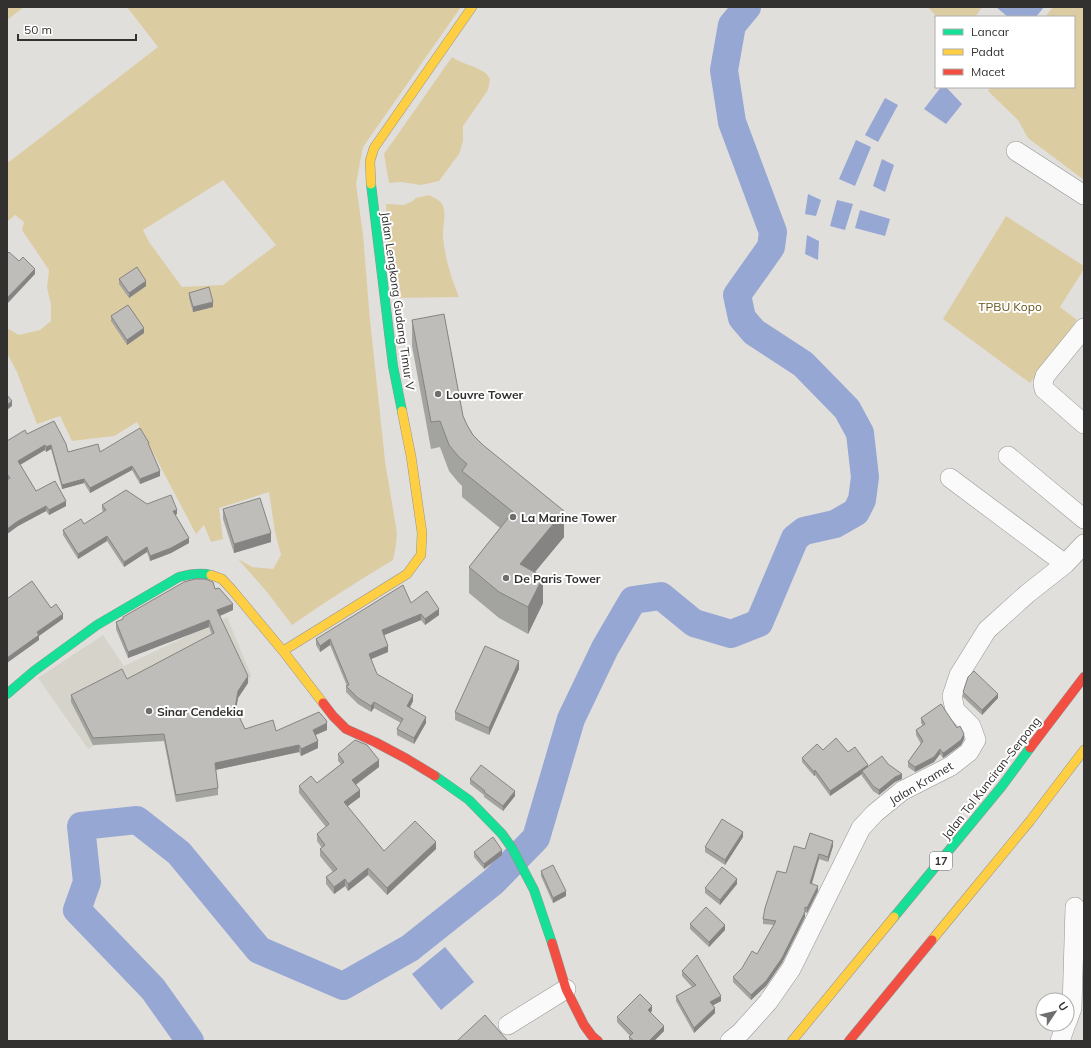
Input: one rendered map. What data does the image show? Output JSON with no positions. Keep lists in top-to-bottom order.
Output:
{
  "streets": {
    "main road": ["Jalan Lengkong Gudang Timur V", "Jalan Tol Kunciran–Serpong", "17"],
    "street": ["Jalan Kramet"]
  },
  "parks": ["TPBU Kopo"],
  "places": [
    "Louvre Tower",
    "La Marine Tower",
    "De Paris Tower",
    "Sinar Cendekia"
  ],
  "legend": ["Lancar", "Padat", "Macet"],
  "scale_bar": "50 m",
  "north": "top right"
}
